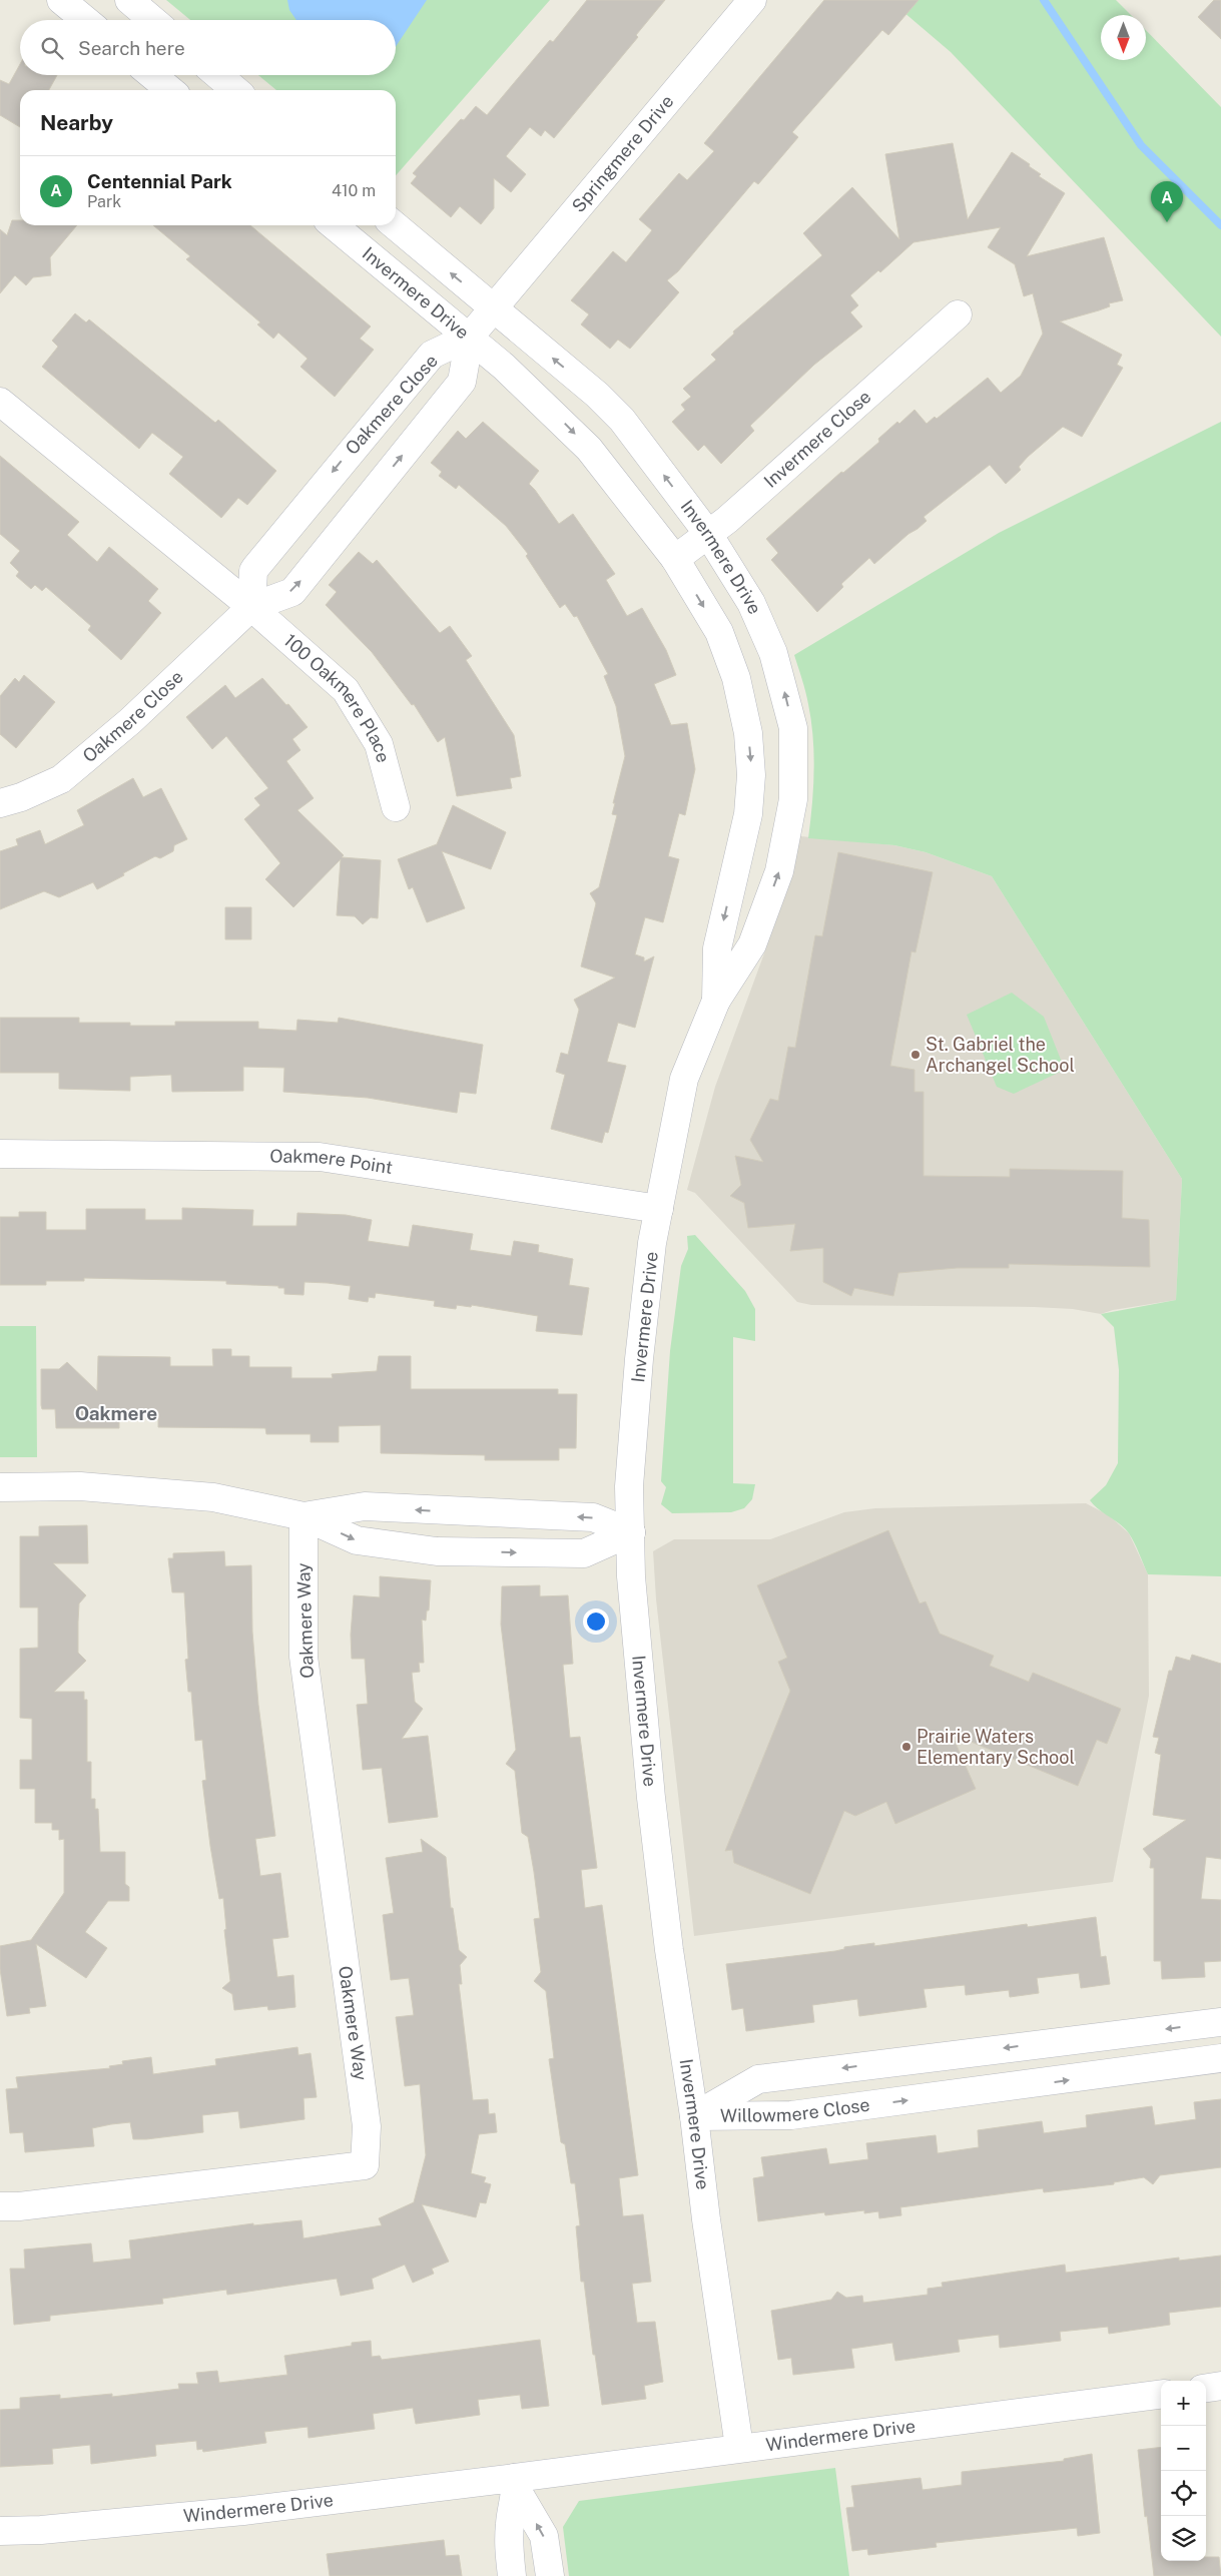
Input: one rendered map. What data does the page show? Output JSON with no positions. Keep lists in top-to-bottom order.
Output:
{
  "streets": {
    "street": [
      "Springmere Drive",
      "Invermere Drive",
      "Oakmere Close",
      "Invermere Close",
      "100 Oakmere Place",
      "Oakmere Point",
      "Oakmere Way",
      "Willowmere Close",
      "Windermere Drive"
    ]
  },
  "crossings": [
    ["Springmere Drive", "Invermere Drive"],
    ["Springmere Drive", "Oakmere Close"],
    ["Invermere Drive", "Oakmere Close"],
    ["Invermere Drive", "Invermere Close"],
    ["Invermere Drive", "Oakmere Point"],
    ["Invermere Drive", "Willowmere Close"],
    ["Invermere Drive", "Windermere Drive"],
    ["Oakmere Close", "100 Oakmere Place"]
  ],
  "districts": ["Oakmere"],
  "places": ["St. Gabriel the Archangel School", "Prairie Waters Elementary School"],
  "north": "bottom",
  "page": {
    "search": "Search here",
    "heading": "Nearby",
    "list": [
      {
        "mark": "A",
        "name": "Centennial Park",
        "note": "Park",
        "value": "410 m"
      }
    ],
    "pins": "A",
    "map_buttons": ["+", "−"]
  }
}
